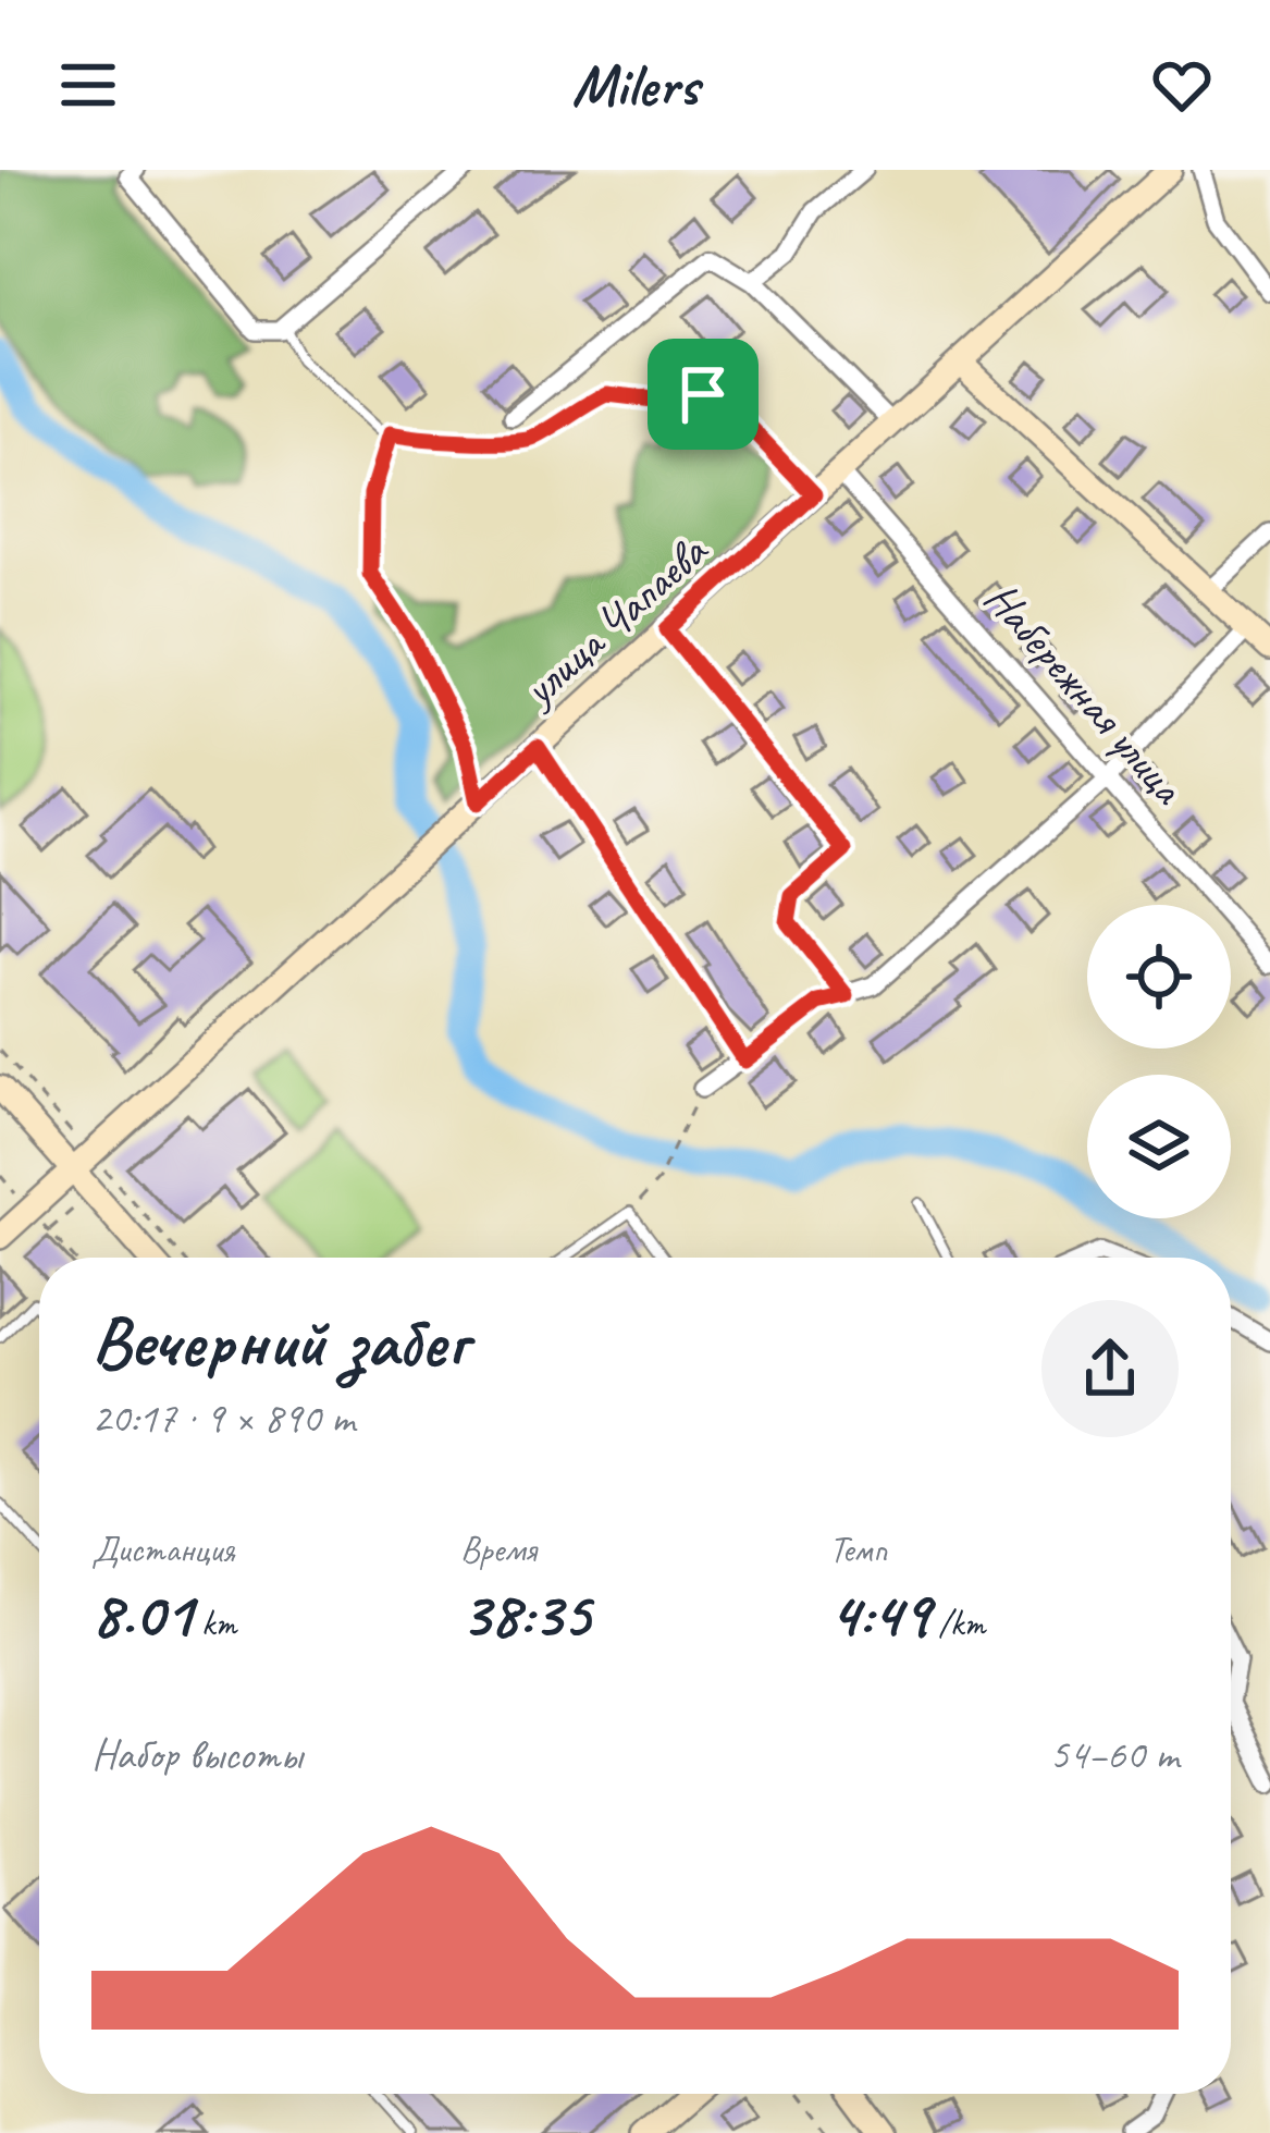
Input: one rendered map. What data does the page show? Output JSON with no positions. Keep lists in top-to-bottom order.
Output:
{
  "streets": {
    "street": ["улица Чапаева", "Набережная улица"]
  },
  "crossings": [
    ["улица Чапаева", "Набережная улица"]
  ],
  "page": {
    "header": "Milers",
    "heading": ["Вечерний забег", "20:17 · 9 × 890 m"],
    "stats": [
      ["Дистанция", "8.01 km"],
      ["Время", "38:35"],
      ["Темп", "4:49 /km"]
    ],
    "chart": ["Набор высоты", "54–60 m"]
  }
}
